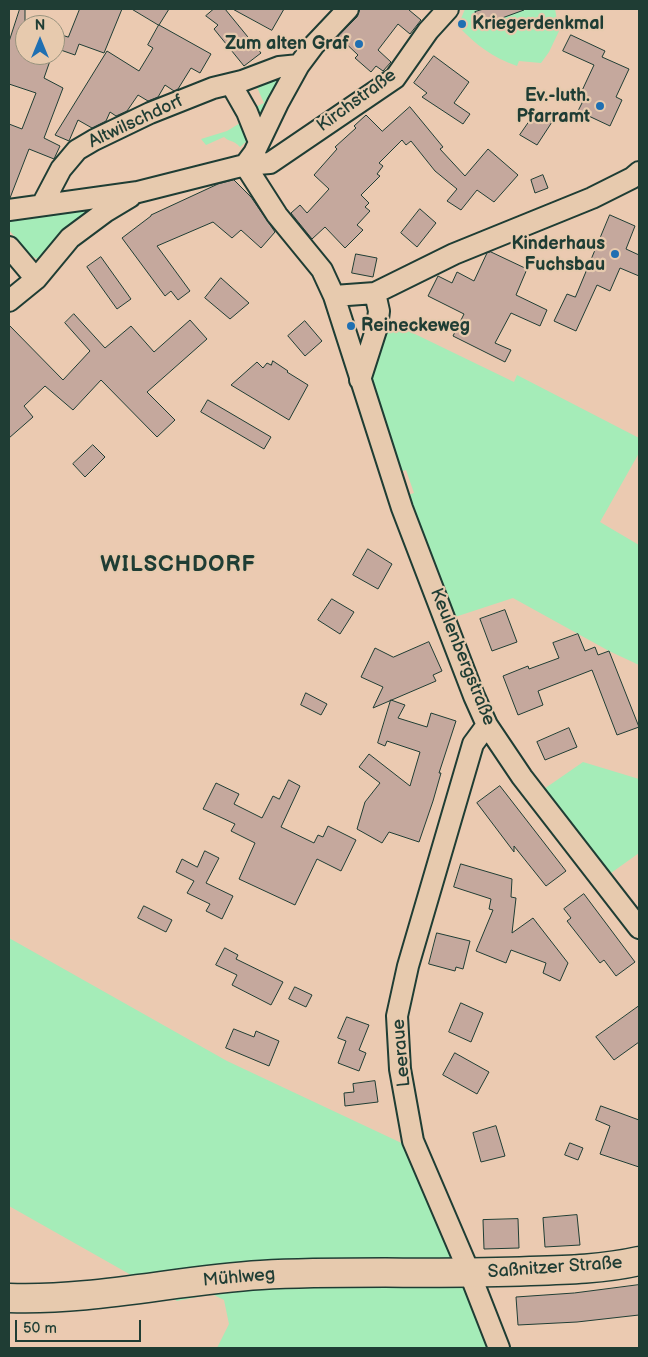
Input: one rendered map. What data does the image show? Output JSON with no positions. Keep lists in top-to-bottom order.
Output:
{
  "streets": {
    "street": [
      "Kirchstraße",
      "Altwilschdorf",
      "Keulenbergstraße",
      "Leeraue",
      "Saßnitzer Straße",
      "Mühlweg"
    ]
  },
  "crossings": [
    ["Kirchstraße", "Keulenbergstraße"],
    ["Keulenbergstraße", "Leeraue"],
    ["Leeraue", "Saßnitzer Straße"],
    ["Leeraue", "Mühlweg"],
    ["Saßnitzer Straße", "Mühlweg"]
  ],
  "districts": ["WILSCHDORF"],
  "places": [
    "Kriegerdenkmal",
    "Zum alten Graf",
    "Ev.-luth. Pfarramt",
    "Kinderhaus Fuchsbau",
    "Reineckeweg"
  ],
  "scale_bar": "50 m",
  "north": "top"
}
